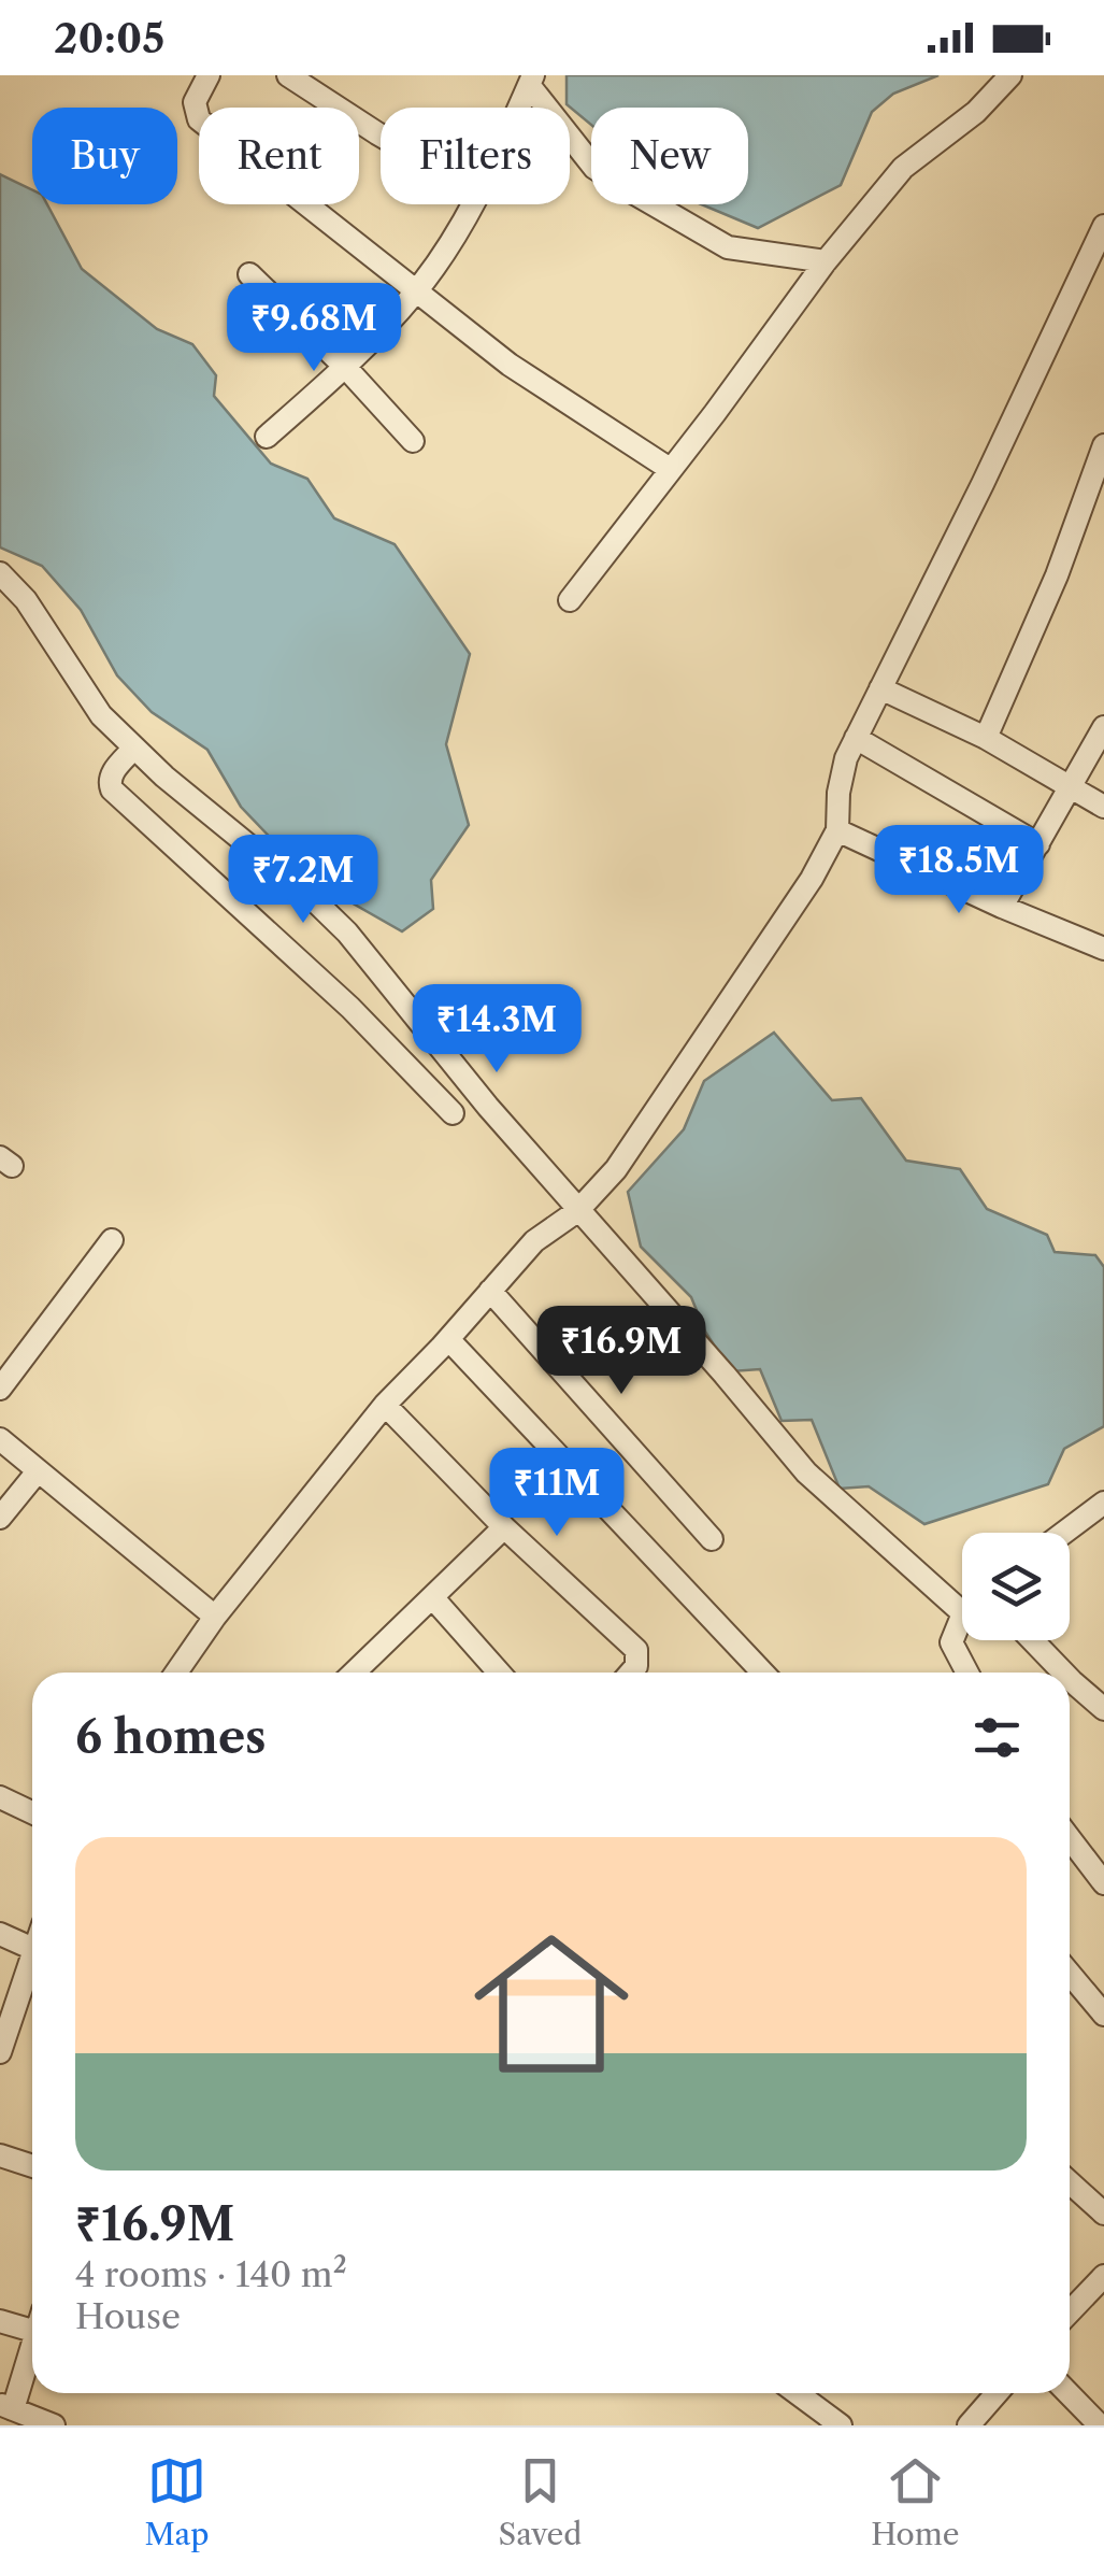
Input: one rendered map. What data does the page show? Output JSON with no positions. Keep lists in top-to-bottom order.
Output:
{
  "page": {
    "status": "20:05",
    "chip": [
      "Buy",
      "Rent",
      "Filters",
      "New"
    ],
    "price": [
      "₹9.68M",
      "₹18.5M",
      "₹7.2M",
      "₹14.3M",
      "₹16.9M",
      "₹11M"
    ],
    "heading": "6 homes",
    "list": [
      {
        "name": "₹16.9M",
        "note": "4 rooms · 140 m² · House"
      }
    ],
    "tabs": ["Map", "Saved", "Home"]
  }
}
